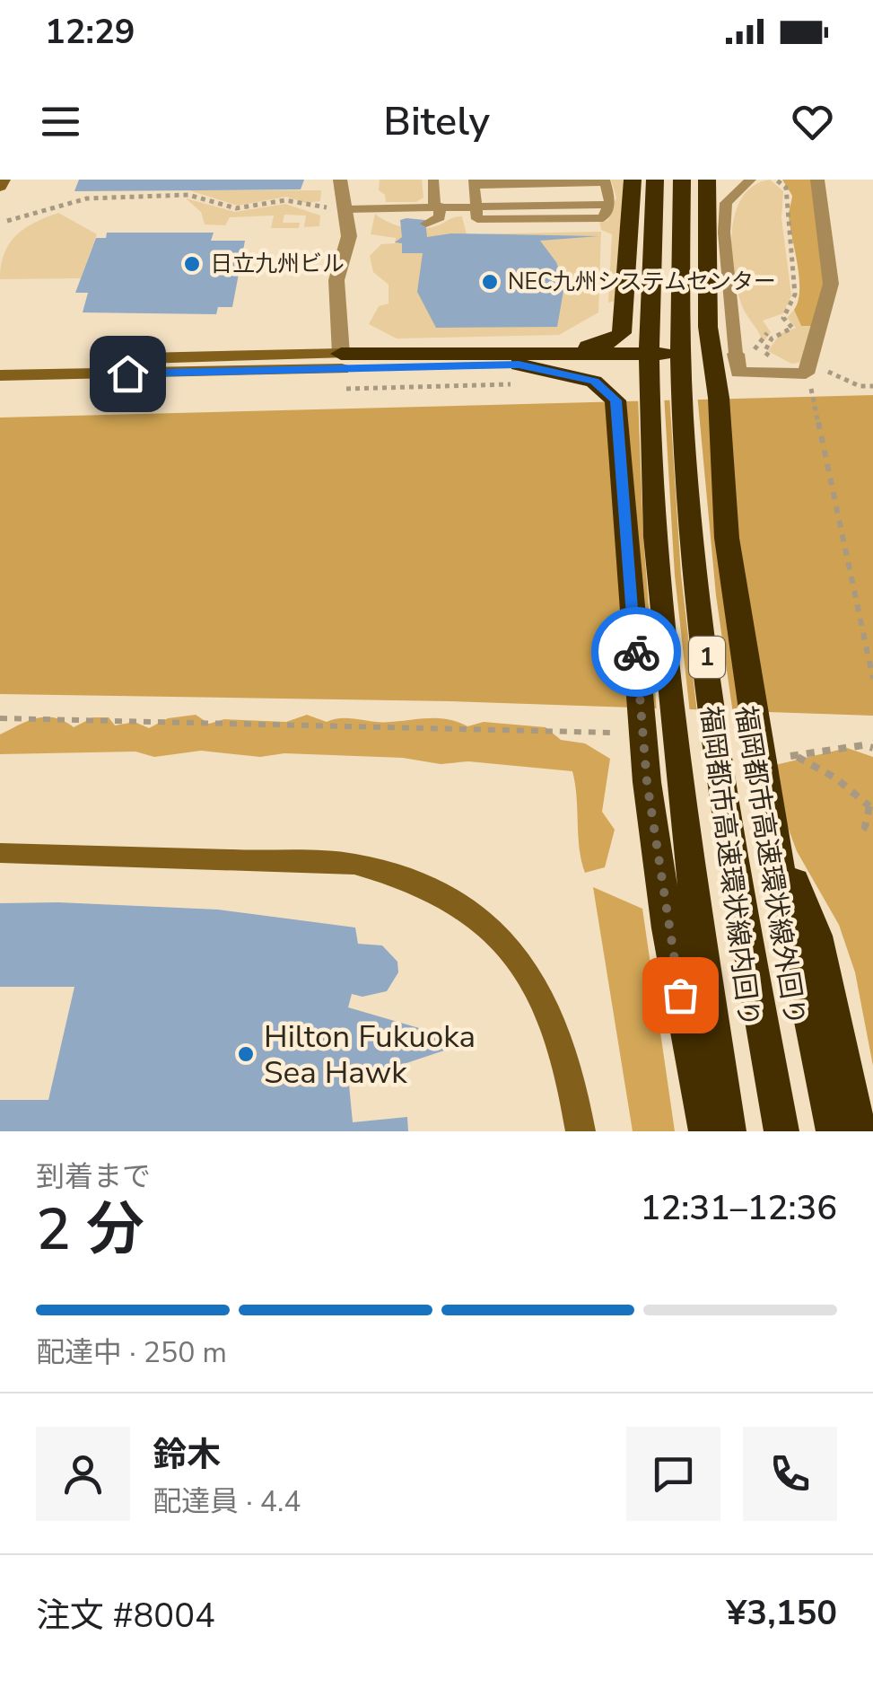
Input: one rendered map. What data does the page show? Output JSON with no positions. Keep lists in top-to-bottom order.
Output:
{
  "streets": {
    "highway": ["1", "福岡都市高速環状線外回り", "福岡都市高速環状線内回り"]
  },
  "places": ["日立九州ビル", "NEC九州システムセンター", "Hilton Fukuoka Sea Hawk"],
  "page": {
    "status": "12:29",
    "header": "Bitely",
    "heading": ["2 分", "到着まで", "12:31–12:36"],
    "panel": [
      "鈴木",
      "配達員 · 4.4",
      "注文 #8004",
      "¥3,150"
    ],
    "bar": "配達中 · 250 m"
  }
}
